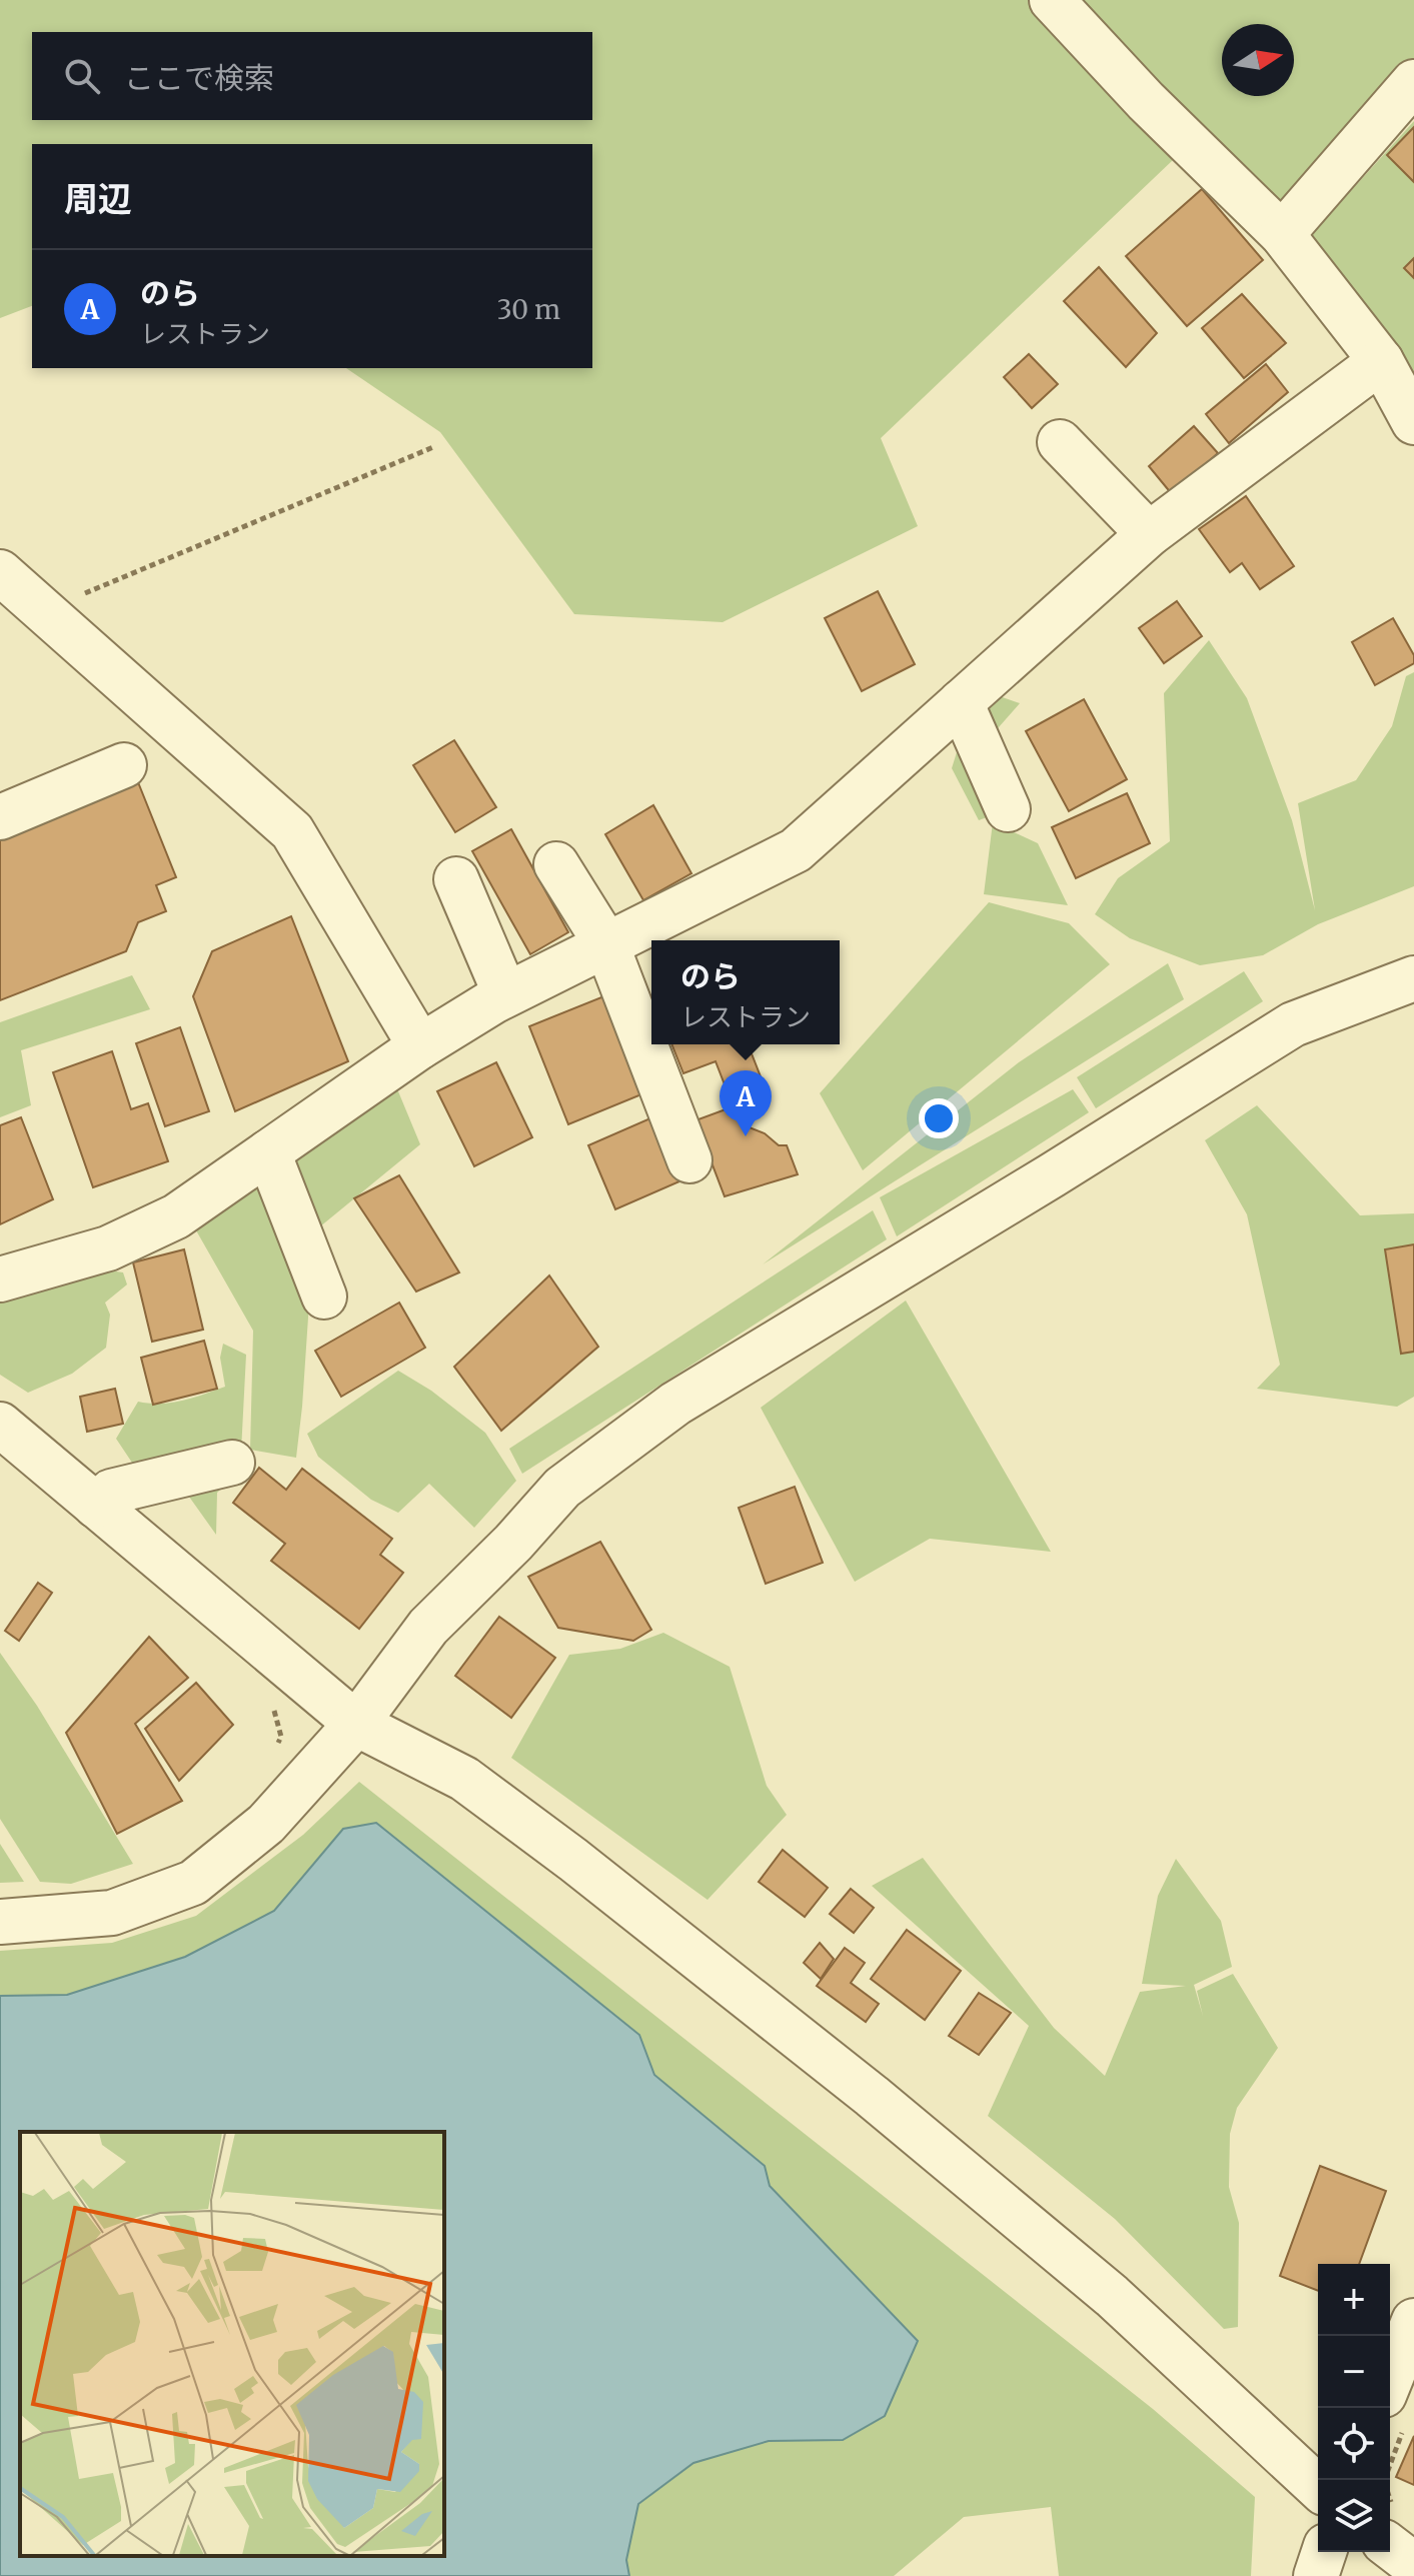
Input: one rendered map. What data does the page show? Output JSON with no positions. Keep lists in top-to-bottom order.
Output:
{
  "north": "right",
  "page": {
    "search": "ここで検索",
    "heading": "周辺",
    "list": [
      {
        "mark": "A",
        "name": "のら",
        "note": "レストラン",
        "value": "30 m"
      }
    ],
    "popup": ["のら", "レストラン"],
    "pins": "A",
    "map_buttons": ["+", "−"]
  }
}
